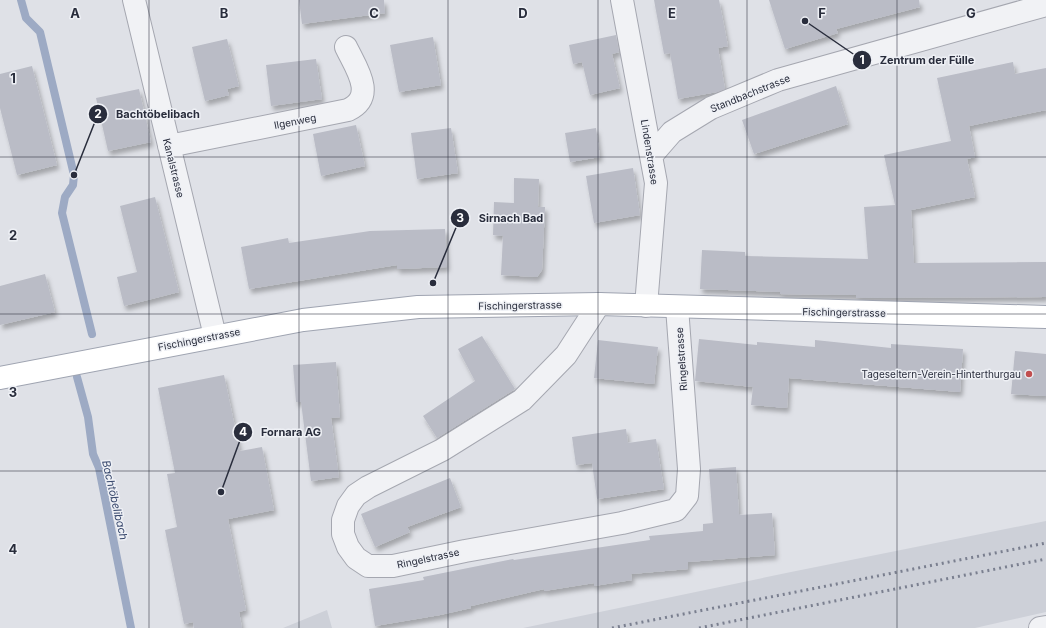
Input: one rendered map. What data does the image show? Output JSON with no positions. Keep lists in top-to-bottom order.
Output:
{
  "streets": {
    "main road": ["Fischingerstrasse"],
    "street": [
      "Standbachstrasse",
      "Ilgenweg",
      "Lindenstrasse",
      "Kanalstrasse",
      "Ringelstrasse"
    ]
  },
  "crossings": [
    ["Standbachstrasse", "Lindenstrasse"],
    ["Ilgenweg", "Kanalstrasse"],
    ["Lindenstrasse", "Fischingerstrasse"],
    ["Kanalstrasse", "Fischingerstrasse"],
    ["Fischingerstrasse", "Ringelstrasse"]
  ],
  "water": ["Bachtöbelibach"],
  "places": [
    "Zentrum der Fülle",
    "Bachtöbelibach",
    "Sirnach Bad",
    "Tageseltern-Verein-Hinterthurgau",
    "Fornara AG"
  ],
  "grid": {
    "columns": [
      "A",
      "B",
      "C",
      "D",
      "E",
      "F",
      "G"
    ],
    "rows": [
      "1",
      "2",
      "3",
      "4"
    ]
  }
}
